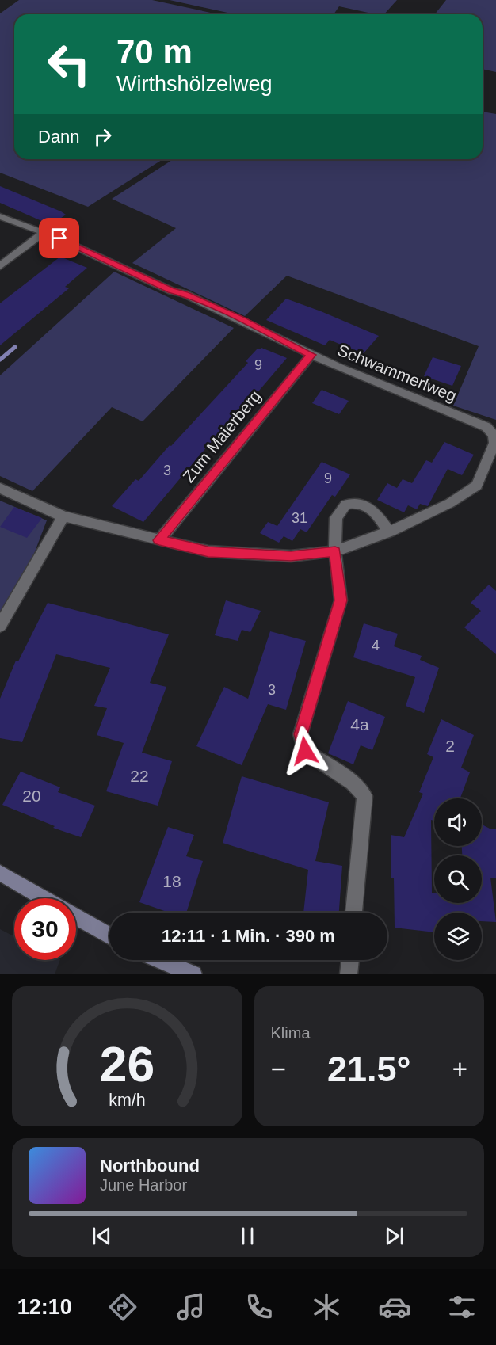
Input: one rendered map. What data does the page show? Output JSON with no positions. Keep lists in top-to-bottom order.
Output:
{
  "streets": {
    "street": ["Schwammerlweg", "Zum Maierberg"]
  },
  "crossings": [
    ["Schwammerlweg", "Zum Maierberg"]
  ],
  "house_numbers": [
    "9",
    "3",
    "9",
    "31",
    "4",
    "3",
    "4a",
    "2",
    "22",
    "20",
    "18"
  ],
  "page": {
    "turn": ["70 m", "Wirthshölzelweg"],
    "then": "Dann",
    "limit": "30",
    "trip": "12:11 · 1 Min. · 390 m",
    "tile": "Klima",
    "heat": ["−", "21.5°", "+"],
    "song": ["Northbound", "June Harbor"],
    "tabs": "12:10",
    "gauge": ["26", "km/h"]
  }
}
